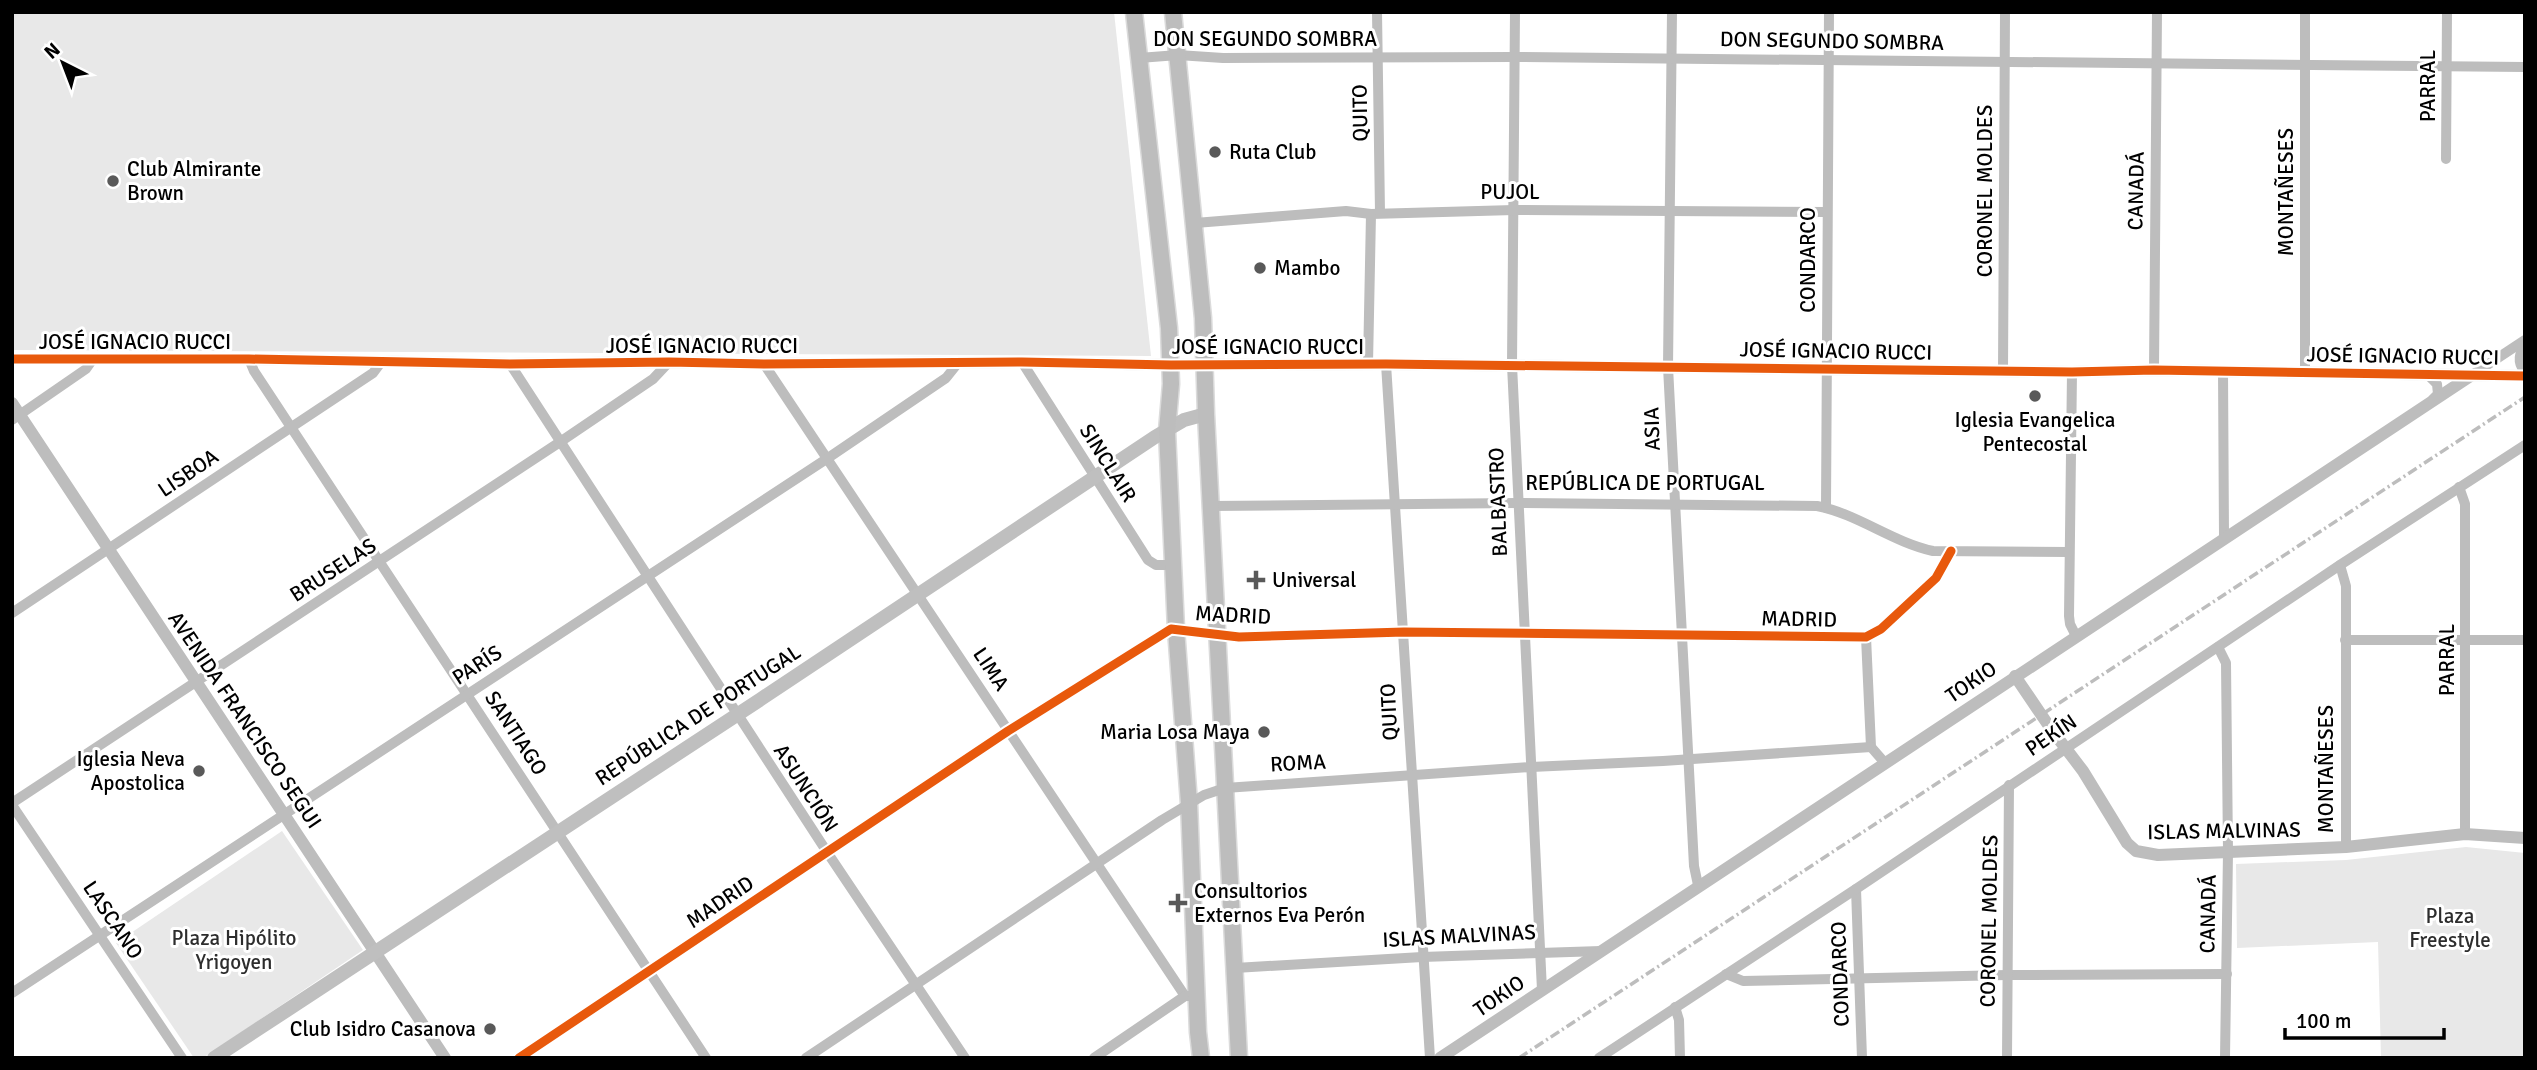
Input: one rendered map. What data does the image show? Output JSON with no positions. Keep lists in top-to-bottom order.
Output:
{
  "streets": {
    "main road": ["REPÚBLICA DE PORTUGAL"],
    "street": [
      "DON SEGUNDO SOMBRA",
      "PARRAL",
      "QUITO",
      "CORONEL MOLDES",
      "CANADÁ",
      "PUJOL",
      "MONTAÑESES",
      "CONDARCO",
      "JOSÉ IGNACIO RUCCI",
      "ASIA",
      "SINCLAIR",
      "LISBOA",
      "BALBASTRO",
      "BRUSELAS",
      "MADRID",
      "PARÍS",
      "LIMA",
      "TOKIO",
      "AVENIDA FRANCISCO SEGUI",
      "SANTIAGO",
      "PEKÍN",
      "ROMA",
      "ASUNCIÓN",
      "ISLAS MALVINAS",
      "LASCANO"
    ]
  },
  "crossings": [
    ["DON SEGUNDO SOMBRA", "PARRAL"],
    ["DON SEGUNDO SOMBRA", "QUITO"],
    ["DON SEGUNDO SOMBRA", "CORONEL MOLDES"],
    ["DON SEGUNDO SOMBRA", "CANADÁ"],
    ["DON SEGUNDO SOMBRA", "MONTAÑESES"],
    ["DON SEGUNDO SOMBRA", "CONDARCO"],
    ["DON SEGUNDO SOMBRA", "ASIA"],
    ["DON SEGUNDO SOMBRA", "BALBASTRO"],
    ["PARRAL", "PEKÍN"],
    ["PARRAL", "ISLAS MALVINAS"],
    ["QUITO", "PUJOL"],
    ["QUITO", "JOSÉ IGNACIO RUCCI"],
    ["QUITO", "REPÚBLICA DE PORTUGAL"],
    ["QUITO", "MADRID"],
    ["QUITO", "ROMA"],
    ["QUITO", "ISLAS MALVINAS"],
    ["CORONEL MOLDES", "JOSÉ IGNACIO RUCCI"],
    ["CORONEL MOLDES", "PEKÍN"],
    ["CANADÁ", "JOSÉ IGNACIO RUCCI"],
    ["CANADÁ", "PEKÍN"],
    ["CANADÁ", "ISLAS MALVINAS"],
    ["PUJOL", "CONDARCO"],
    ["PUJOL", "ASIA"],
    ["PUJOL", "BALBASTRO"],
    ["MONTAÑESES", "JOSÉ IGNACIO RUCCI"],
    ["MONTAÑESES", "PEKÍN"],
    ["MONTAÑESES", "ISLAS MALVINAS"],
    ["CONDARCO", "JOSÉ IGNACIO RUCCI"],
    ["CONDARCO", "REPÚBLICA DE PORTUGAL"],
    ["CONDARCO", "PEKÍN"],
    ["JOSÉ IGNACIO RUCCI", "ASIA"],
    ["JOSÉ IGNACIO RUCCI", "SINCLAIR"],
    ["JOSÉ IGNACIO RUCCI", "LISBOA"],
    ["JOSÉ IGNACIO RUCCI", "BALBASTRO"],
    ["JOSÉ IGNACIO RUCCI", "BRUSELAS"],
    ["JOSÉ IGNACIO RUCCI", "PARÍS"],
    ["JOSÉ IGNACIO RUCCI", "LIMA"],
    ["JOSÉ IGNACIO RUCCI", "TOKIO"],
    ["JOSÉ IGNACIO RUCCI", "SANTIAGO"],
    ["JOSÉ IGNACIO RUCCI", "ASUNCIÓN"],
    ["ASIA", "REPÚBLICA DE PORTUGAL"],
    ["ASIA", "MADRID"],
    ["ASIA", "TOKIO"],
    ["ASIA", "ROMA"],
    ["SINCLAIR", "REPÚBLICA DE PORTUGAL"],
    ["LISBOA", "AVENIDA FRANCISCO SEGUI"],
    ["LISBOA", "SANTIAGO"],
    ["REPÚBLICA DE PORTUGAL", "BALBASTRO"],
    ["REPÚBLICA DE PORTUGAL", "MADRID"],
    ["REPÚBLICA DE PORTUGAL", "LIMA"],
    ["REPÚBLICA DE PORTUGAL", "AVENIDA FRANCISCO SEGUI"],
    ["REPÚBLICA DE PORTUGAL", "SANTIAGO"],
    ["REPÚBLICA DE PORTUGAL", "ASUNCIÓN"],
    ["BALBASTRO", "MADRID"],
    ["BALBASTRO", "TOKIO"],
    ["BALBASTRO", "ROMA"],
    ["BALBASTRO", "ISLAS MALVINAS"],
    ["BRUSELAS", "AVENIDA FRANCISCO SEGUI"],
    ["BRUSELAS", "SANTIAGO"],
    ["BRUSELAS", "ASUNCIÓN"],
    ["BRUSELAS", "LASCANO"],
    ["MADRID", "LIMA"],
    ["MADRID", "SANTIAGO"],
    ["MADRID", "ASUNCIÓN"],
    ["PARÍS", "LIMA"],
    ["PARÍS", "AVENIDA FRANCISCO SEGUI"],
    ["PARÍS", "SANTIAGO"],
    ["PARÍS", "ASUNCIÓN"],
    ["PARÍS", "LASCANO"],
    ["LIMA", "ROMA"],
    ["TOKIO", "ISLAS MALVINAS"],
    ["PEKÍN", "ISLAS MALVINAS"],
    ["ROMA", "ASUNCIÓN"]
  ],
  "parks": ["Plaza Freestyle", "Plaza Hipólito Yrigoyen"],
  "places": {
    "other": [
      "Ruta Club",
      "Club Almirante Brown",
      "Mambo",
      "Iglesia Evangelica Pentecostal",
      "Maria Losa Maya",
      "Iglesia Neva Apostolica",
      "Club Isidro Casanova"
    ],
    "health": ["Universal", "Consultorios Externos Eva Perón"]
  },
  "scale_bar": "100 m",
  "north": "top left"
}
